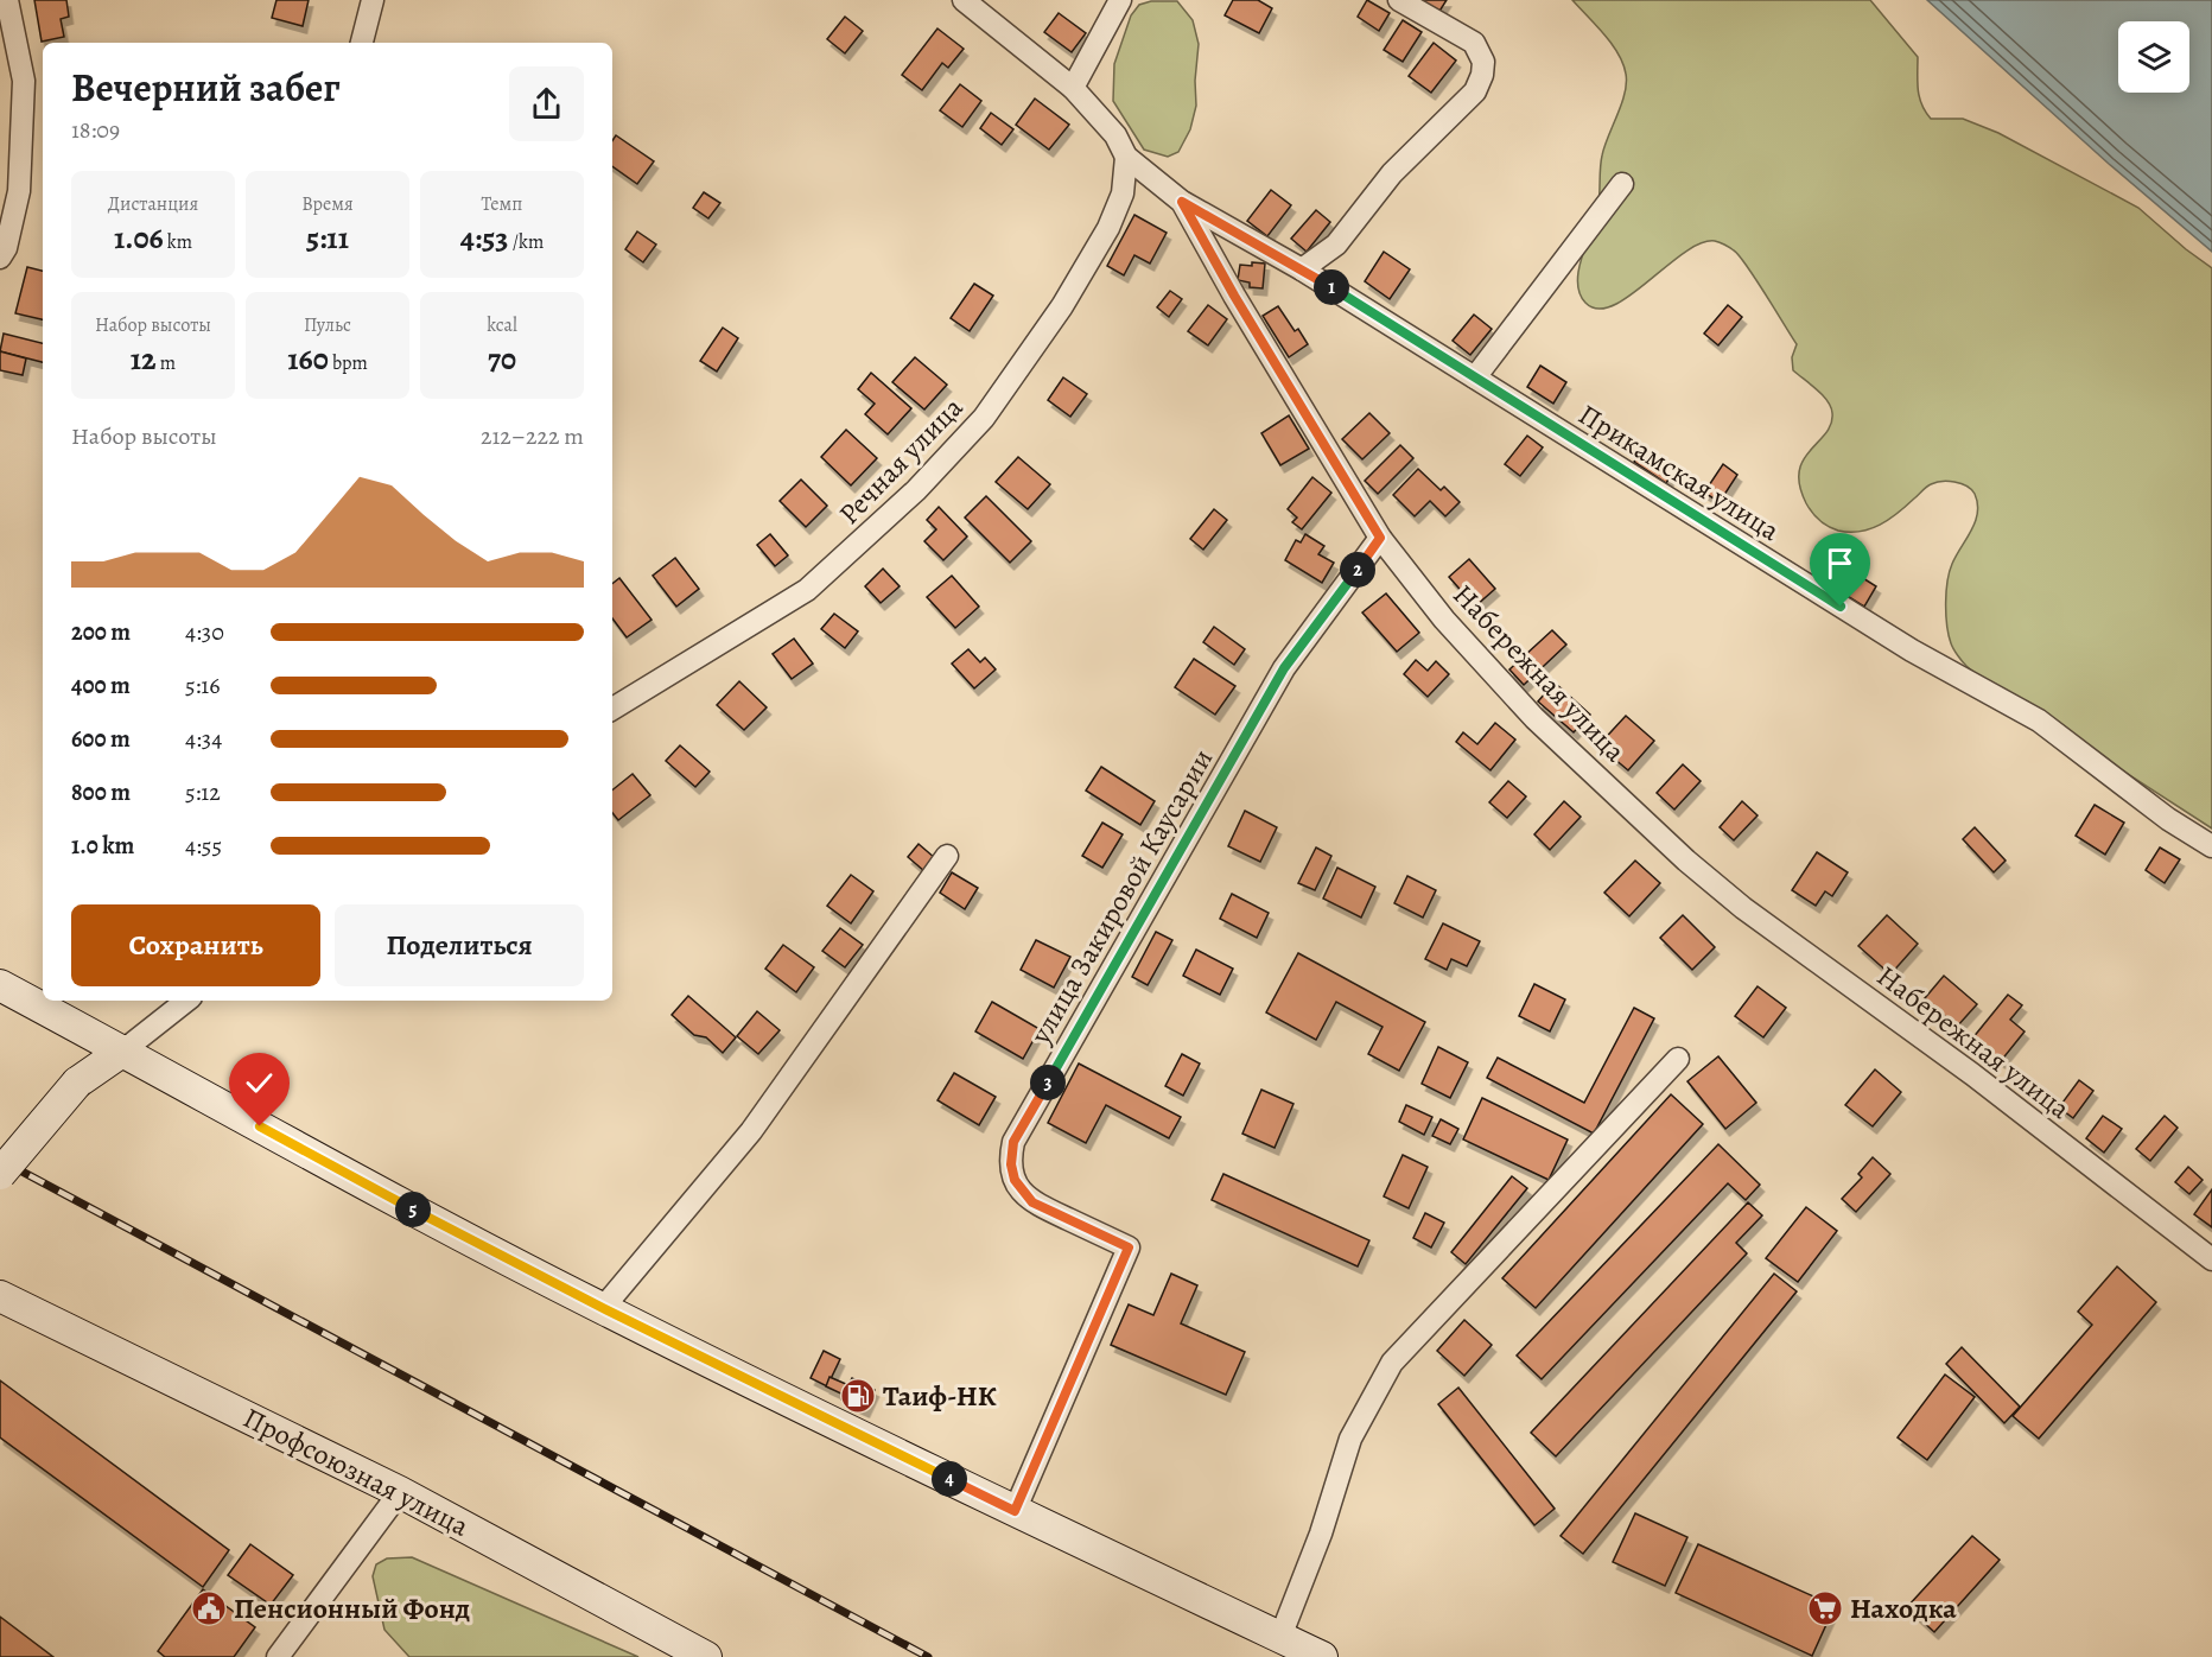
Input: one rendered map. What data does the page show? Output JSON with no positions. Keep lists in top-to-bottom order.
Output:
{
  "streets": {
    "main road": ["Профсоюзная улица"],
    "street": [
      "Речная улица",
      "Прикамская улица",
      "Набережная улица",
      "улица Закировой Каусарии"
    ]
  },
  "crossings": [
    ["Речная улица", "Набережная улица"],
    ["Прикамская улица", "Набережная улица"],
    ["Набережная улица", "улица Закировой Каусарии"]
  ],
  "places": {
    "fuel station": ["Таиф-НК"],
    "public building": ["Пенсионный Фонд"],
    "supermarket": ["Находка"]
  },
  "page": {
    "heading": ["Вечерний забег", "18:09"],
    "stats": [
      ["Дистанция", "1.06 km"],
      ["Время", "5:11"],
      ["Темп", "4:53 /km"],
      ["Набор высоты", "12 m"],
      ["Пульс", "160 bpm"],
      ["kcal", "70"]
    ],
    "pins": [
      "1",
      "2",
      "3",
      "5",
      "4"
    ],
    "chart": ["Набор высоты", "212–222 m"],
    "list": [
      {
        "name": "200 m",
        "note": "4:30"
      },
      {
        "name": "400 m",
        "note": "5:16"
      },
      {
        "name": "600 m",
        "note": "4:34"
      },
      {
        "name": "800 m",
        "note": "5:12"
      },
      {
        "name": "1.0 km",
        "note": "4:55"
      }
    ],
    "buttons": ["Сохранить", "Поделиться"]
  }
}
